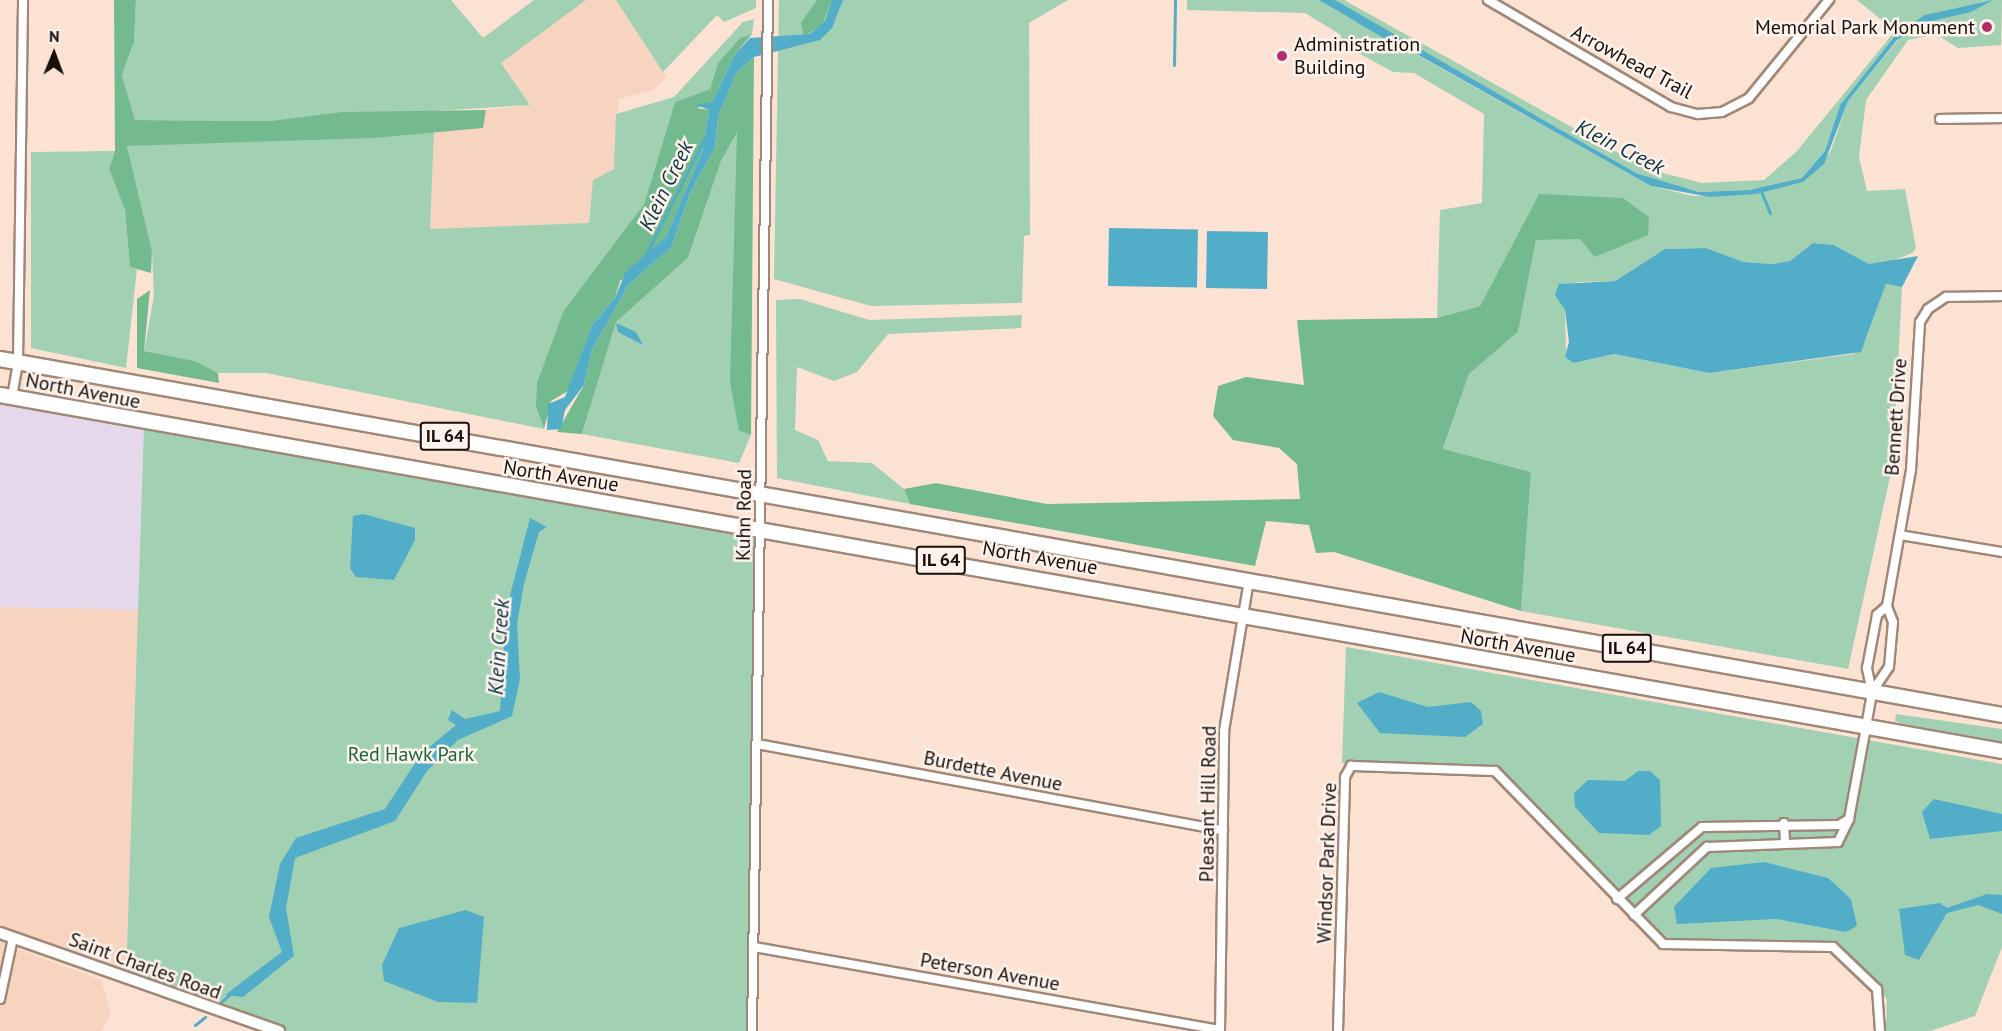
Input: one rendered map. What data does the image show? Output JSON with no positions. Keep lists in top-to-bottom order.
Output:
{
  "streets": {
    "main road": ["North Avenue", "IL 64"],
    "street": [
      "Arrowhead Trail",
      "Bennett Drive",
      "Kuhn Road",
      "Burdette Avenue",
      "Pleasant Hill Road",
      "Windsor Park Drive",
      "Saint Charles Road",
      "Peterson Avenue"
    ]
  },
  "crossings": [
    ["North Avenue", "Bennett Drive"],
    ["North Avenue", "Kuhn Road"],
    ["North Avenue", "Pleasant Hill Road"],
    ["Kuhn Road", "Burdette Avenue"],
    ["Kuhn Road", "Peterson Avenue"],
    ["Burdette Avenue", "Pleasant Hill Road"],
    ["Pleasant Hill Road", "Peterson Avenue"]
  ],
  "water": ["Klein Creek"],
  "parks": ["Red Hawk Park"],
  "places": ["Memorial Park Monument", "Administration Building"],
  "north": "top"
}
